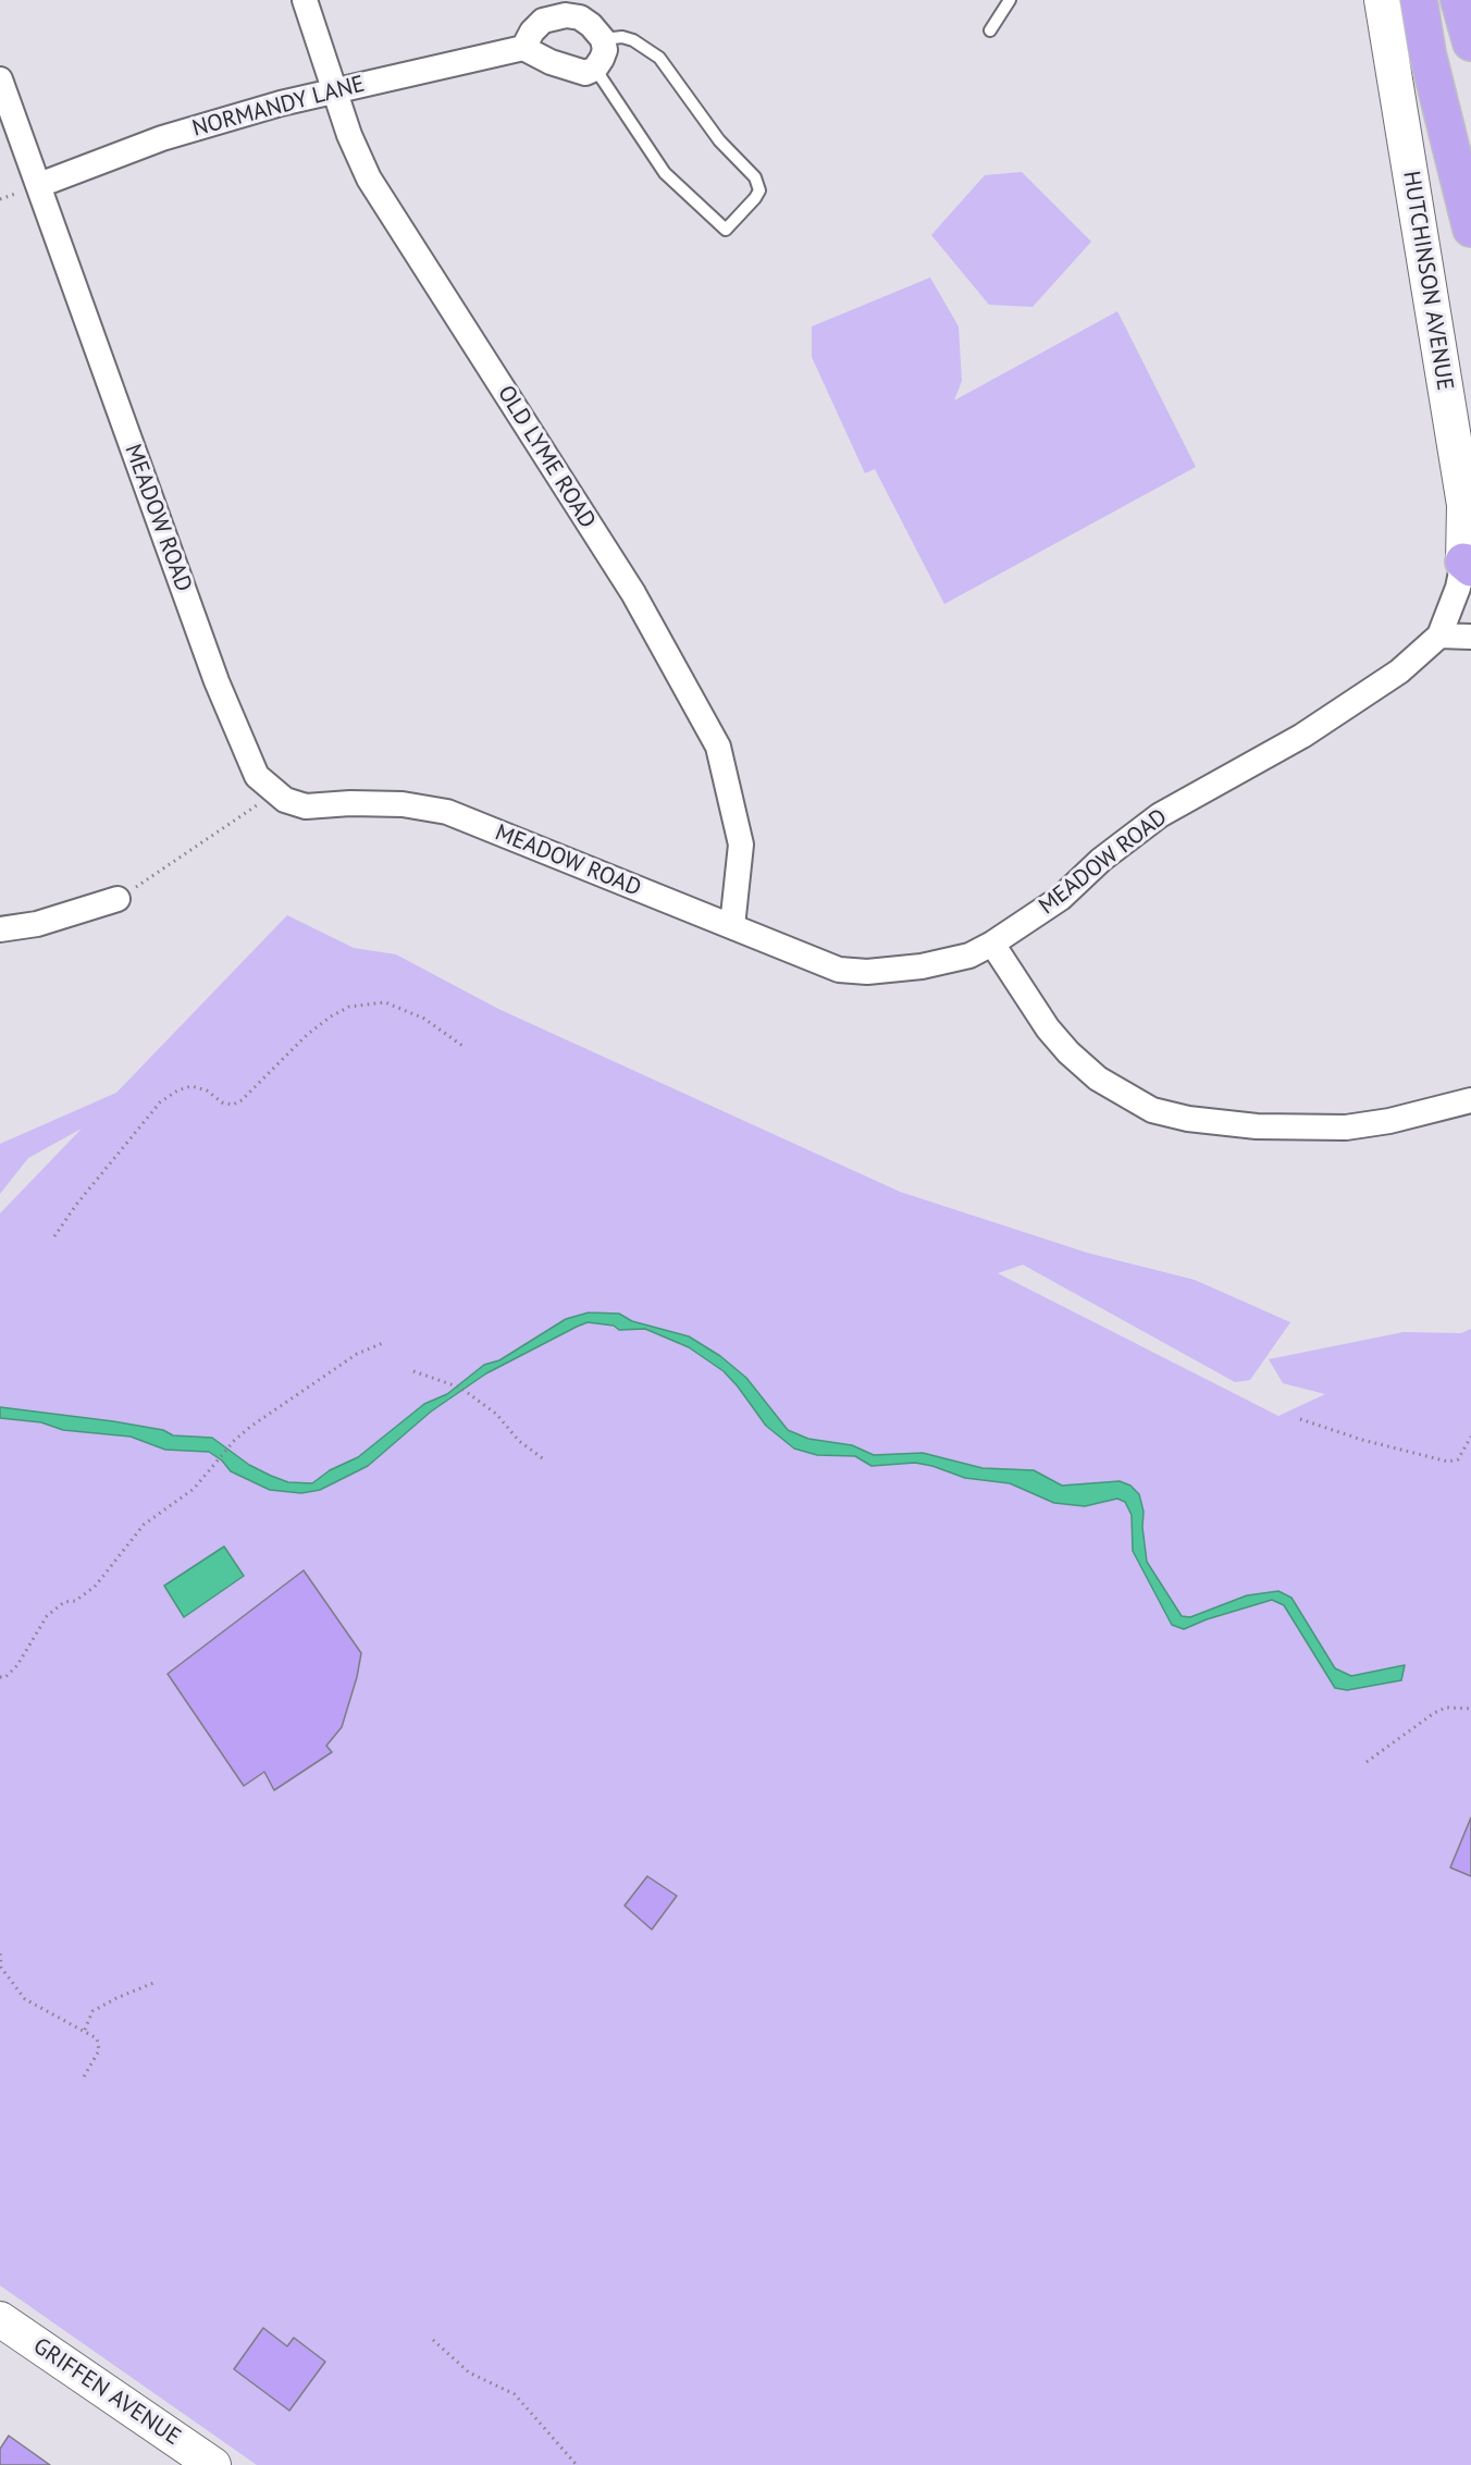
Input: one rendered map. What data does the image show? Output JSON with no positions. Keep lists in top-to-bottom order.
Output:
{
  "streets": {
    "street": [
      "NORMANDY LANE",
      "HUTCHINSON AVENUE",
      "OLD LYME ROAD",
      "MEADOW ROAD",
      "GRIFFEN AVENUE"
    ]
  },
  "crossings": [
    ["NORMANDY LANE", "OLD LYME ROAD"],
    ["NORMANDY LANE", "MEADOW ROAD"],
    ["HUTCHINSON AVENUE", "MEADOW ROAD"],
    ["OLD LYME ROAD", "MEADOW ROAD"]
  ]
}
